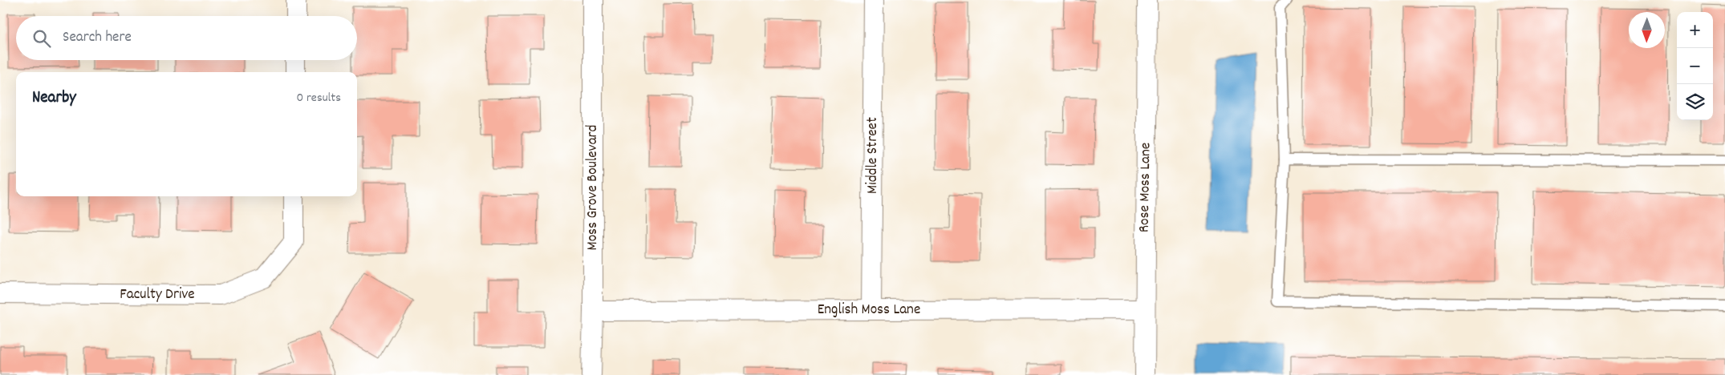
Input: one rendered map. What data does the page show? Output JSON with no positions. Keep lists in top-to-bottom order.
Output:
{
  "streets": {
    "street": [
      "Middle Street",
      "Moss Grove Boulevard",
      "Rose Moss Lane",
      "Faculty Drive",
      "English Moss Lane"
    ]
  },
  "crossings": [
    ["Middle Street", "English Moss Lane"],
    ["Moss Grove Boulevard", "English Moss Lane"],
    ["Rose Moss Lane", "English Moss Lane"]
  ],
  "north": "bottom",
  "page": {
    "map_buttons": ["+", "−"],
    "search": "Search here",
    "heading": ["Nearby", "0 results"]
  }
}
